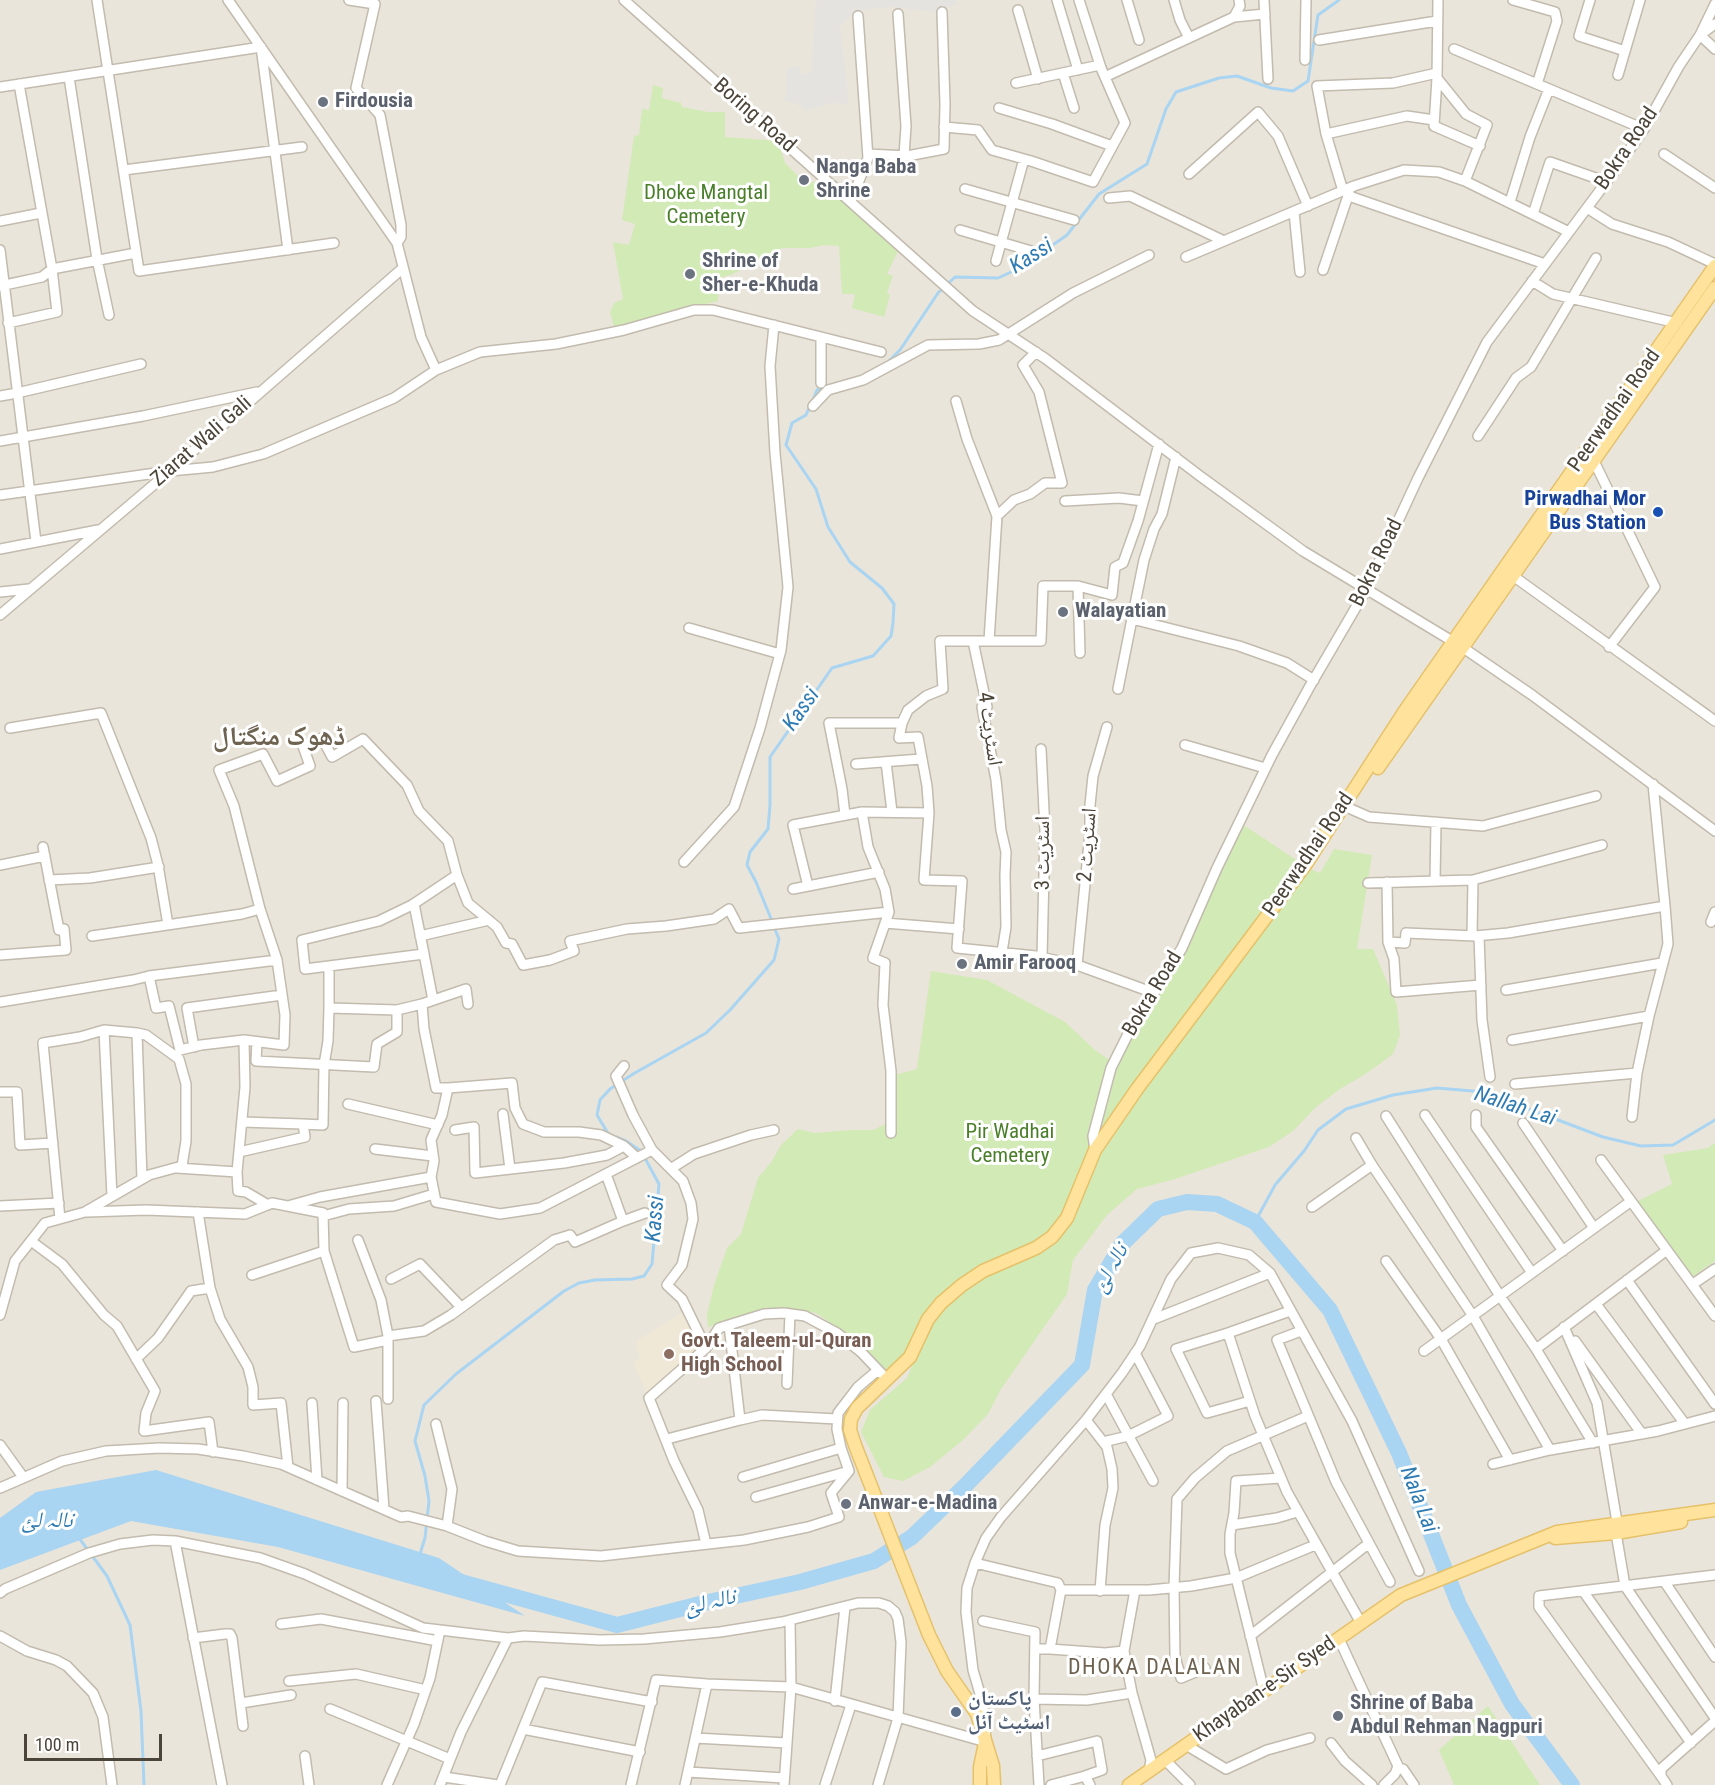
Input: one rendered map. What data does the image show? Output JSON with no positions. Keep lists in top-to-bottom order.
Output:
{
  "streets": {
    "main road": ["Peerwadhai Road", "Khayaban-e-Sir Syed"],
    "street": [
      "Boring Road",
      "Bokra Road",
      "Ziarat Wali Gali",
      "اسٹریٹ 4",
      "اسٹریٹ 2",
      "اسٹریٹ 3"
    ]
  },
  "crossings": [
    ["Boring Road", "Bokra Road"],
    ["Boring Road", "Peerwadhai Road"],
    ["Bokra Road", "Peerwadhai Road"]
  ],
  "districts": ["ڈھوک منگتال", "DHOKA DALALAN"],
  "water": [
    "Kassi",
    "Nallah Lai",
    "نالہ لئ",
    "Nala Lai"
  ],
  "parks": ["Dhoke Mangtal Cemetery", "Pir Wadhai Cemetery"],
  "places": [
    "Firdousia",
    "Nanga Baba Shrine",
    "Shrine of Sher-e-Khuda",
    "Pirwadhai Mor Bus Station",
    "Walayatian",
    "Amir Farooq",
    "Govt. Taleem-ul-Quran High School",
    "Anwar-e-Madina",
    "پاکستان اسٹیٹ آئل",
    "Shrine of Baba Abdul Rehman Nagpuri"
  ],
  "scale_bar": "100 m"
}
